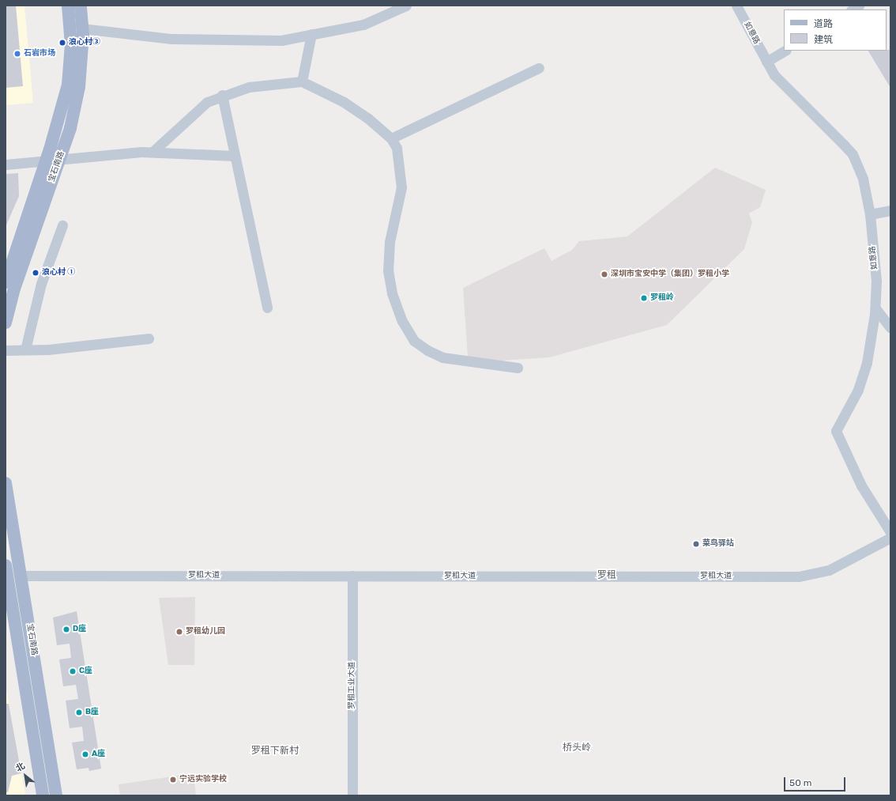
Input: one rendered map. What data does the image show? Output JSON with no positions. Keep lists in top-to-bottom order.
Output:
{
  "streets": {
    "main road": ["宝石南路"],
    "street": ["如意路", "罗租大道", "罗租工业大道"]
  },
  "crossings": [
    ["宝石南路", "罗租大道"],
    ["罗租大道", "罗租工业大道"]
  ],
  "districts": ["罗租", "桥头岭", "罗租下新村"],
  "places": [
    "浪心村③",
    "石岩市场",
    "浪心村 ①",
    "深圳市宝安中学（集团）罗租小学",
    "罗租岭",
    "菜鸟驿站",
    "D座",
    "罗租幼儿园",
    "C座",
    "B座",
    "A座",
    "宁远实验学校"
  ],
  "legend": ["道路", "建筑"],
  "scale_bar": "50 m",
  "north": "top left"
}
